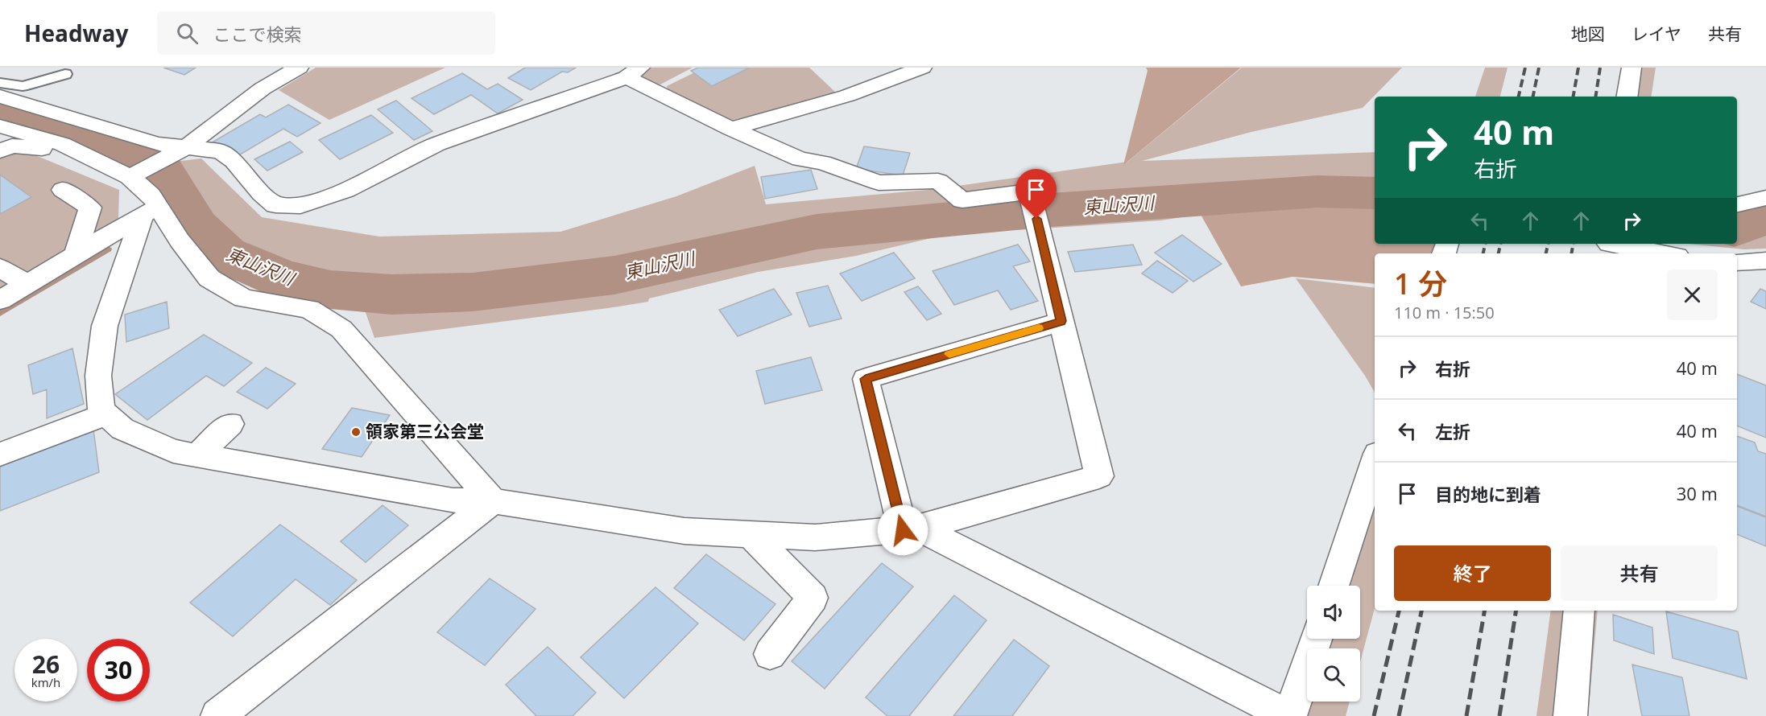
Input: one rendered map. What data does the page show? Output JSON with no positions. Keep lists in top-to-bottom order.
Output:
{
  "water": ["東山沢川"],
  "places": ["領家第三公会堂"],
  "page": {
    "header": "Headway",
    "search": "ここで検索",
    "nav": ["地図", "レイヤ", "共有"],
    "turn": ["40 m", "右折"],
    "heading": ["1 分", "110 m · 15:50"],
    "list": [
      {
        "name": "右折",
        "value": "40 m"
      },
      {
        "name": "左折",
        "value": "40 m"
      },
      {
        "name": "目的地に到着",
        "value": "30 m"
      }
    ],
    "buttons": ["終了", "共有"],
    "speed": "26 km/h",
    "limit": "30"
  }
}
